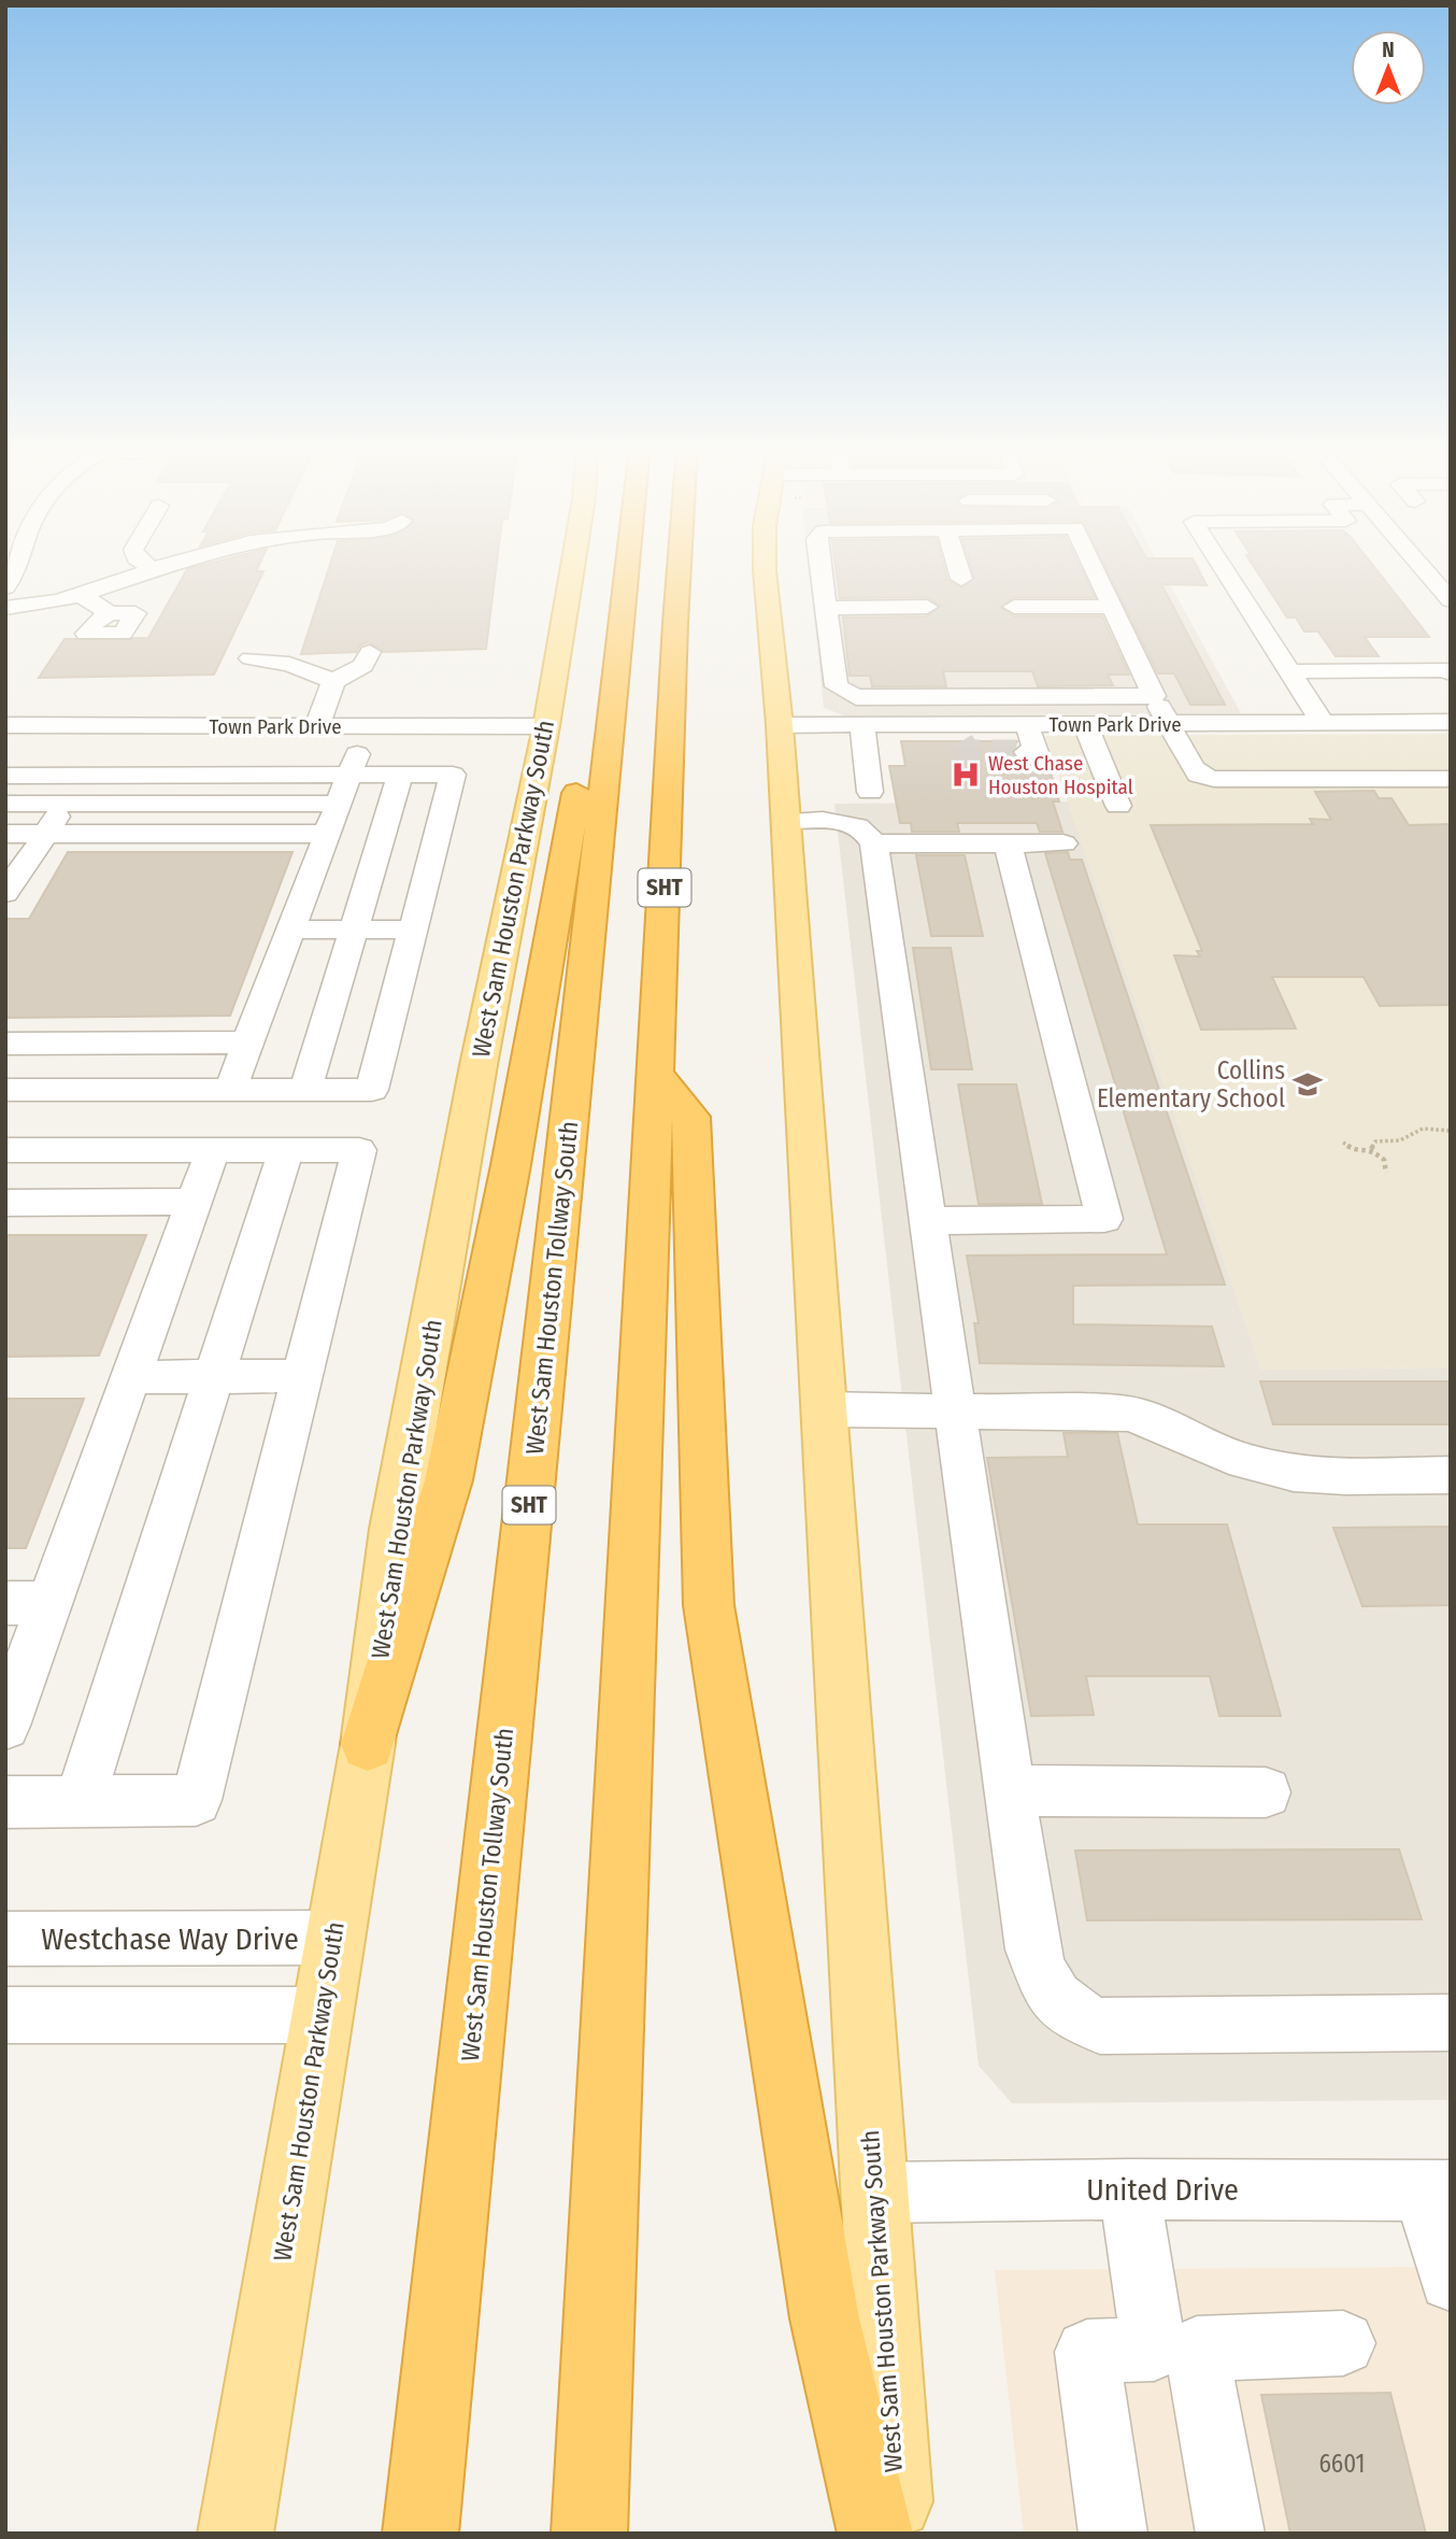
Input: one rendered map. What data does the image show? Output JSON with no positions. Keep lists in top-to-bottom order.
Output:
{
  "streets": {
    "highway": ["SHT", "West Sam Houston Tollway South"],
    "main road": ["West Sam Houston Parkway South"],
    "street": ["Town Park Drive", "Westchase Way Drive", "United Drive"]
  },
  "crossings": [
    ["Town Park Drive", "West Sam Houston Parkway South"],
    ["West Sam Houston Parkway South", "Westchase Way Drive"],
    ["West Sam Houston Parkway South", "United Drive"]
  ],
  "places": {
    "hospital": ["West Chase Houston Hospital"],
    "school or university": ["Collins Elementary School"]
  },
  "house_numbers": ["6601"],
  "north": "top"
}
